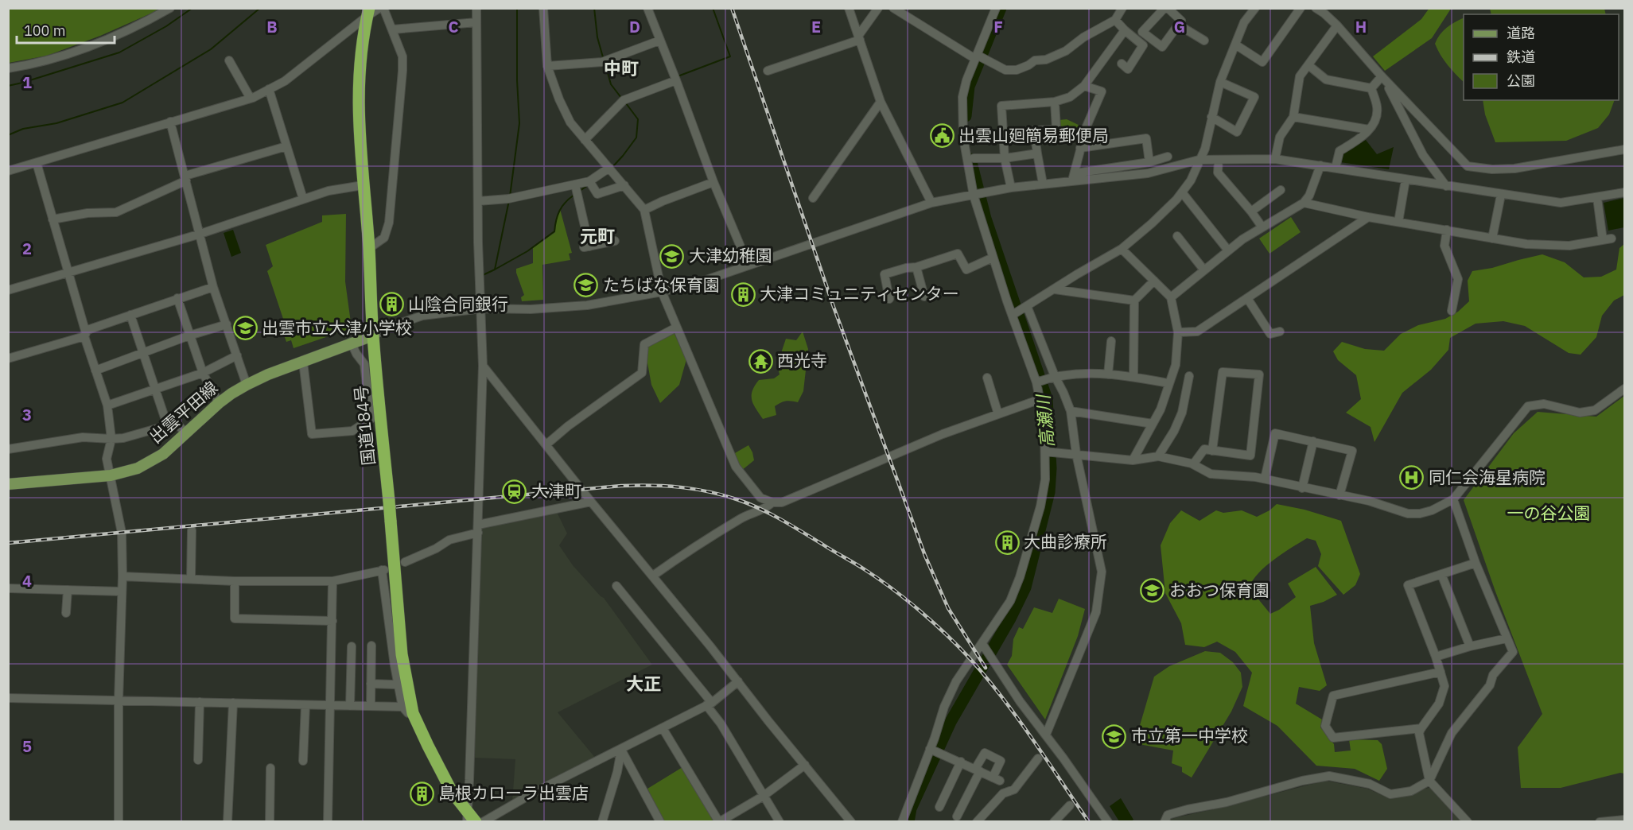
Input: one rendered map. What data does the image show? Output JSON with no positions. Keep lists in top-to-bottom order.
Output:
{
  "streets": {
    "highway": ["国道184号"],
    "main road": ["出雲平田線"]
  },
  "crossings": [
    ["出雲平田線", "国道184号"]
  ],
  "districts": ["中町", "元町", "大正"],
  "water": ["高瀬川"],
  "parks": ["一の谷公園"],
  "places": {
    "public building": ["出雲山廻簡易郵便局"],
    "school or university": [
      "大津幼稚園",
      "たちばな保育園",
      "出雲市立大津小学校",
      "おおつ保育園",
      "市立第一中学校"
    ],
    "building": [
      "大津コミュニティセンター",
      "山陰合同銀行",
      "大曲診療所",
      "島根カローラ出雲店"
    ],
    "temple": ["西光寺"],
    "hospital": ["同仁会海星病院"],
    "station": ["大津町"]
  },
  "legend": ["道路", "鉄道", "公園"],
  "scale_bar": "100 m",
  "grid": {
    "columns": [
      "B",
      "C",
      "D",
      "E",
      "F",
      "G",
      "H"
    ],
    "rows": [
      "1",
      "2",
      "3",
      "4",
      "5"
    ]
  }
}
